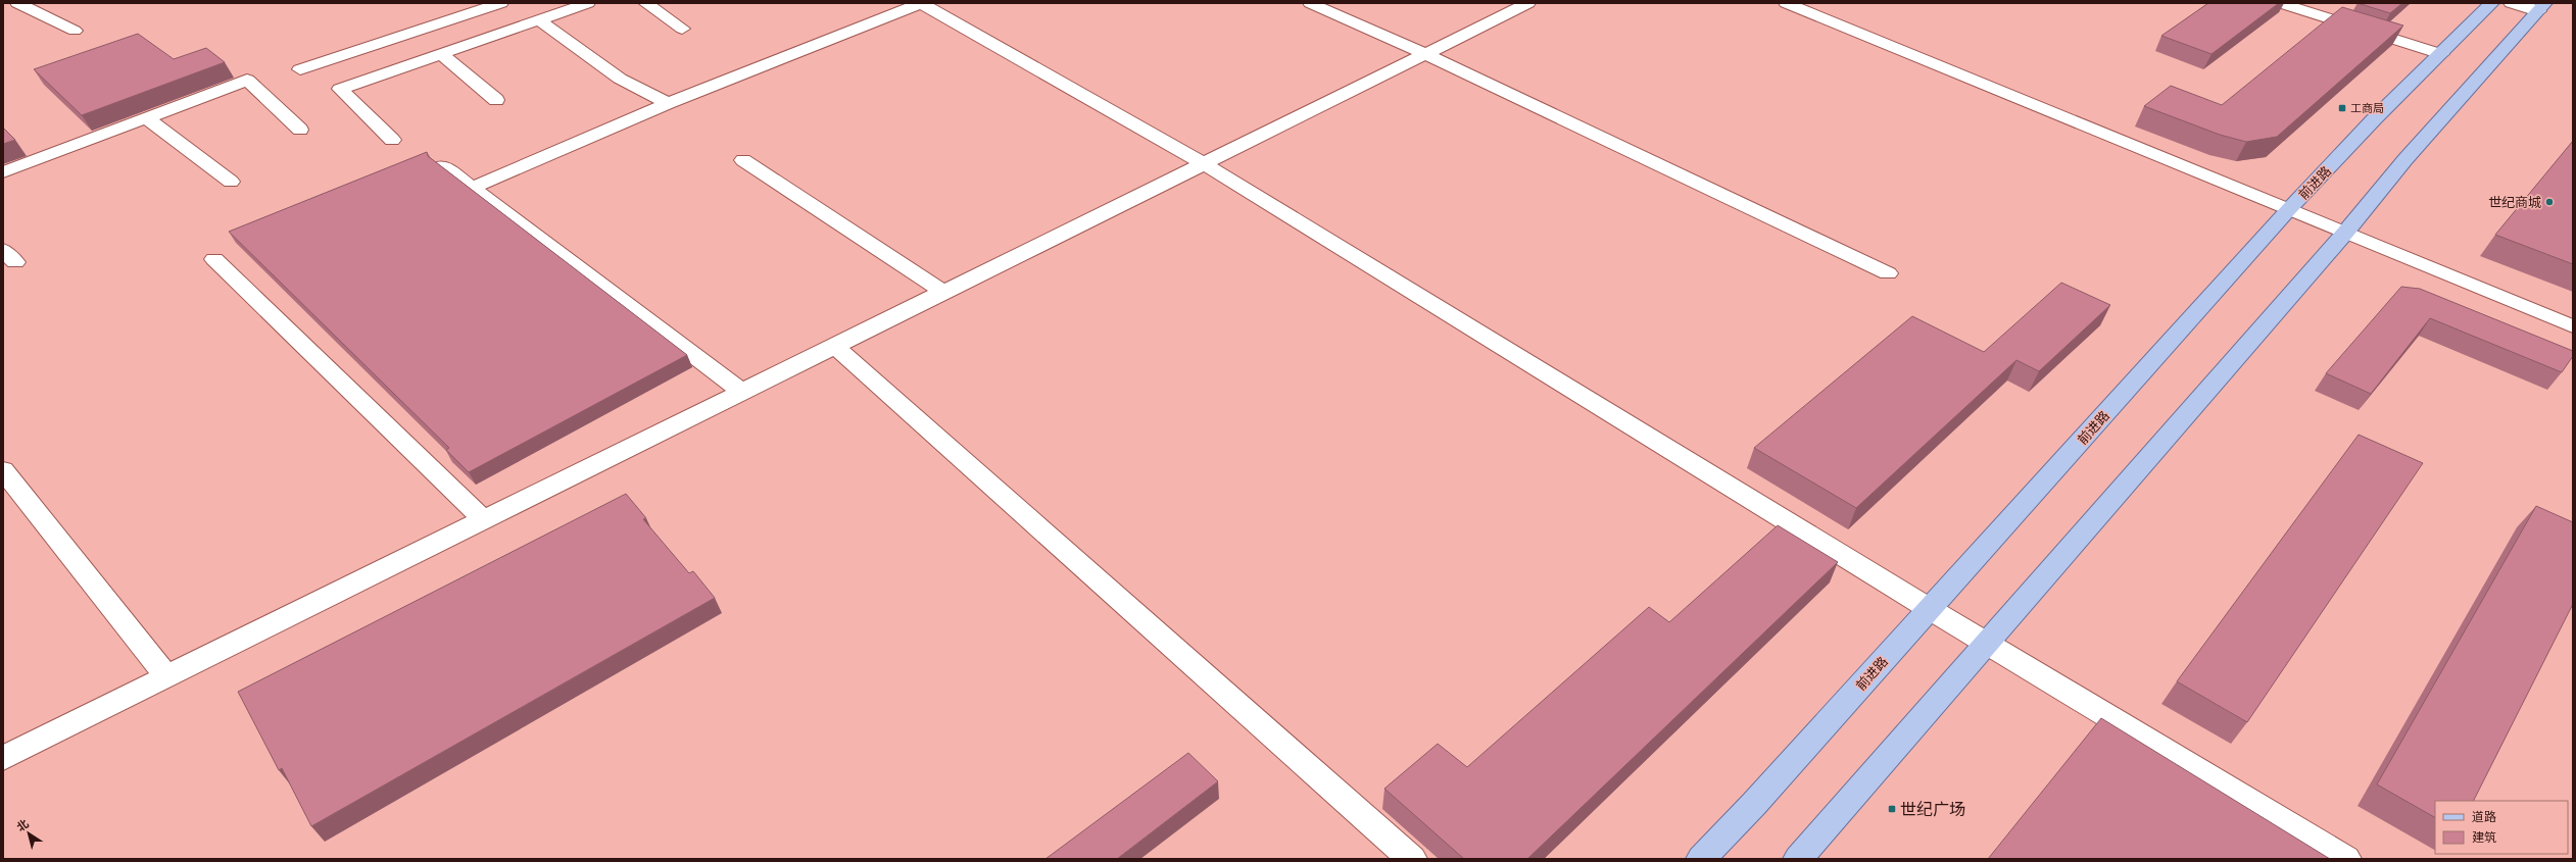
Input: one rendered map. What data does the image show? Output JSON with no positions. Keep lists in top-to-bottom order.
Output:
{
  "streets": {
    "main road": ["前进路"]
  },
  "places": {
    "transit": ["工商局", "世纪广场"],
    "other": ["世纪商城"]
  },
  "legend": ["道路", "建筑"],
  "north": "top left"
}
